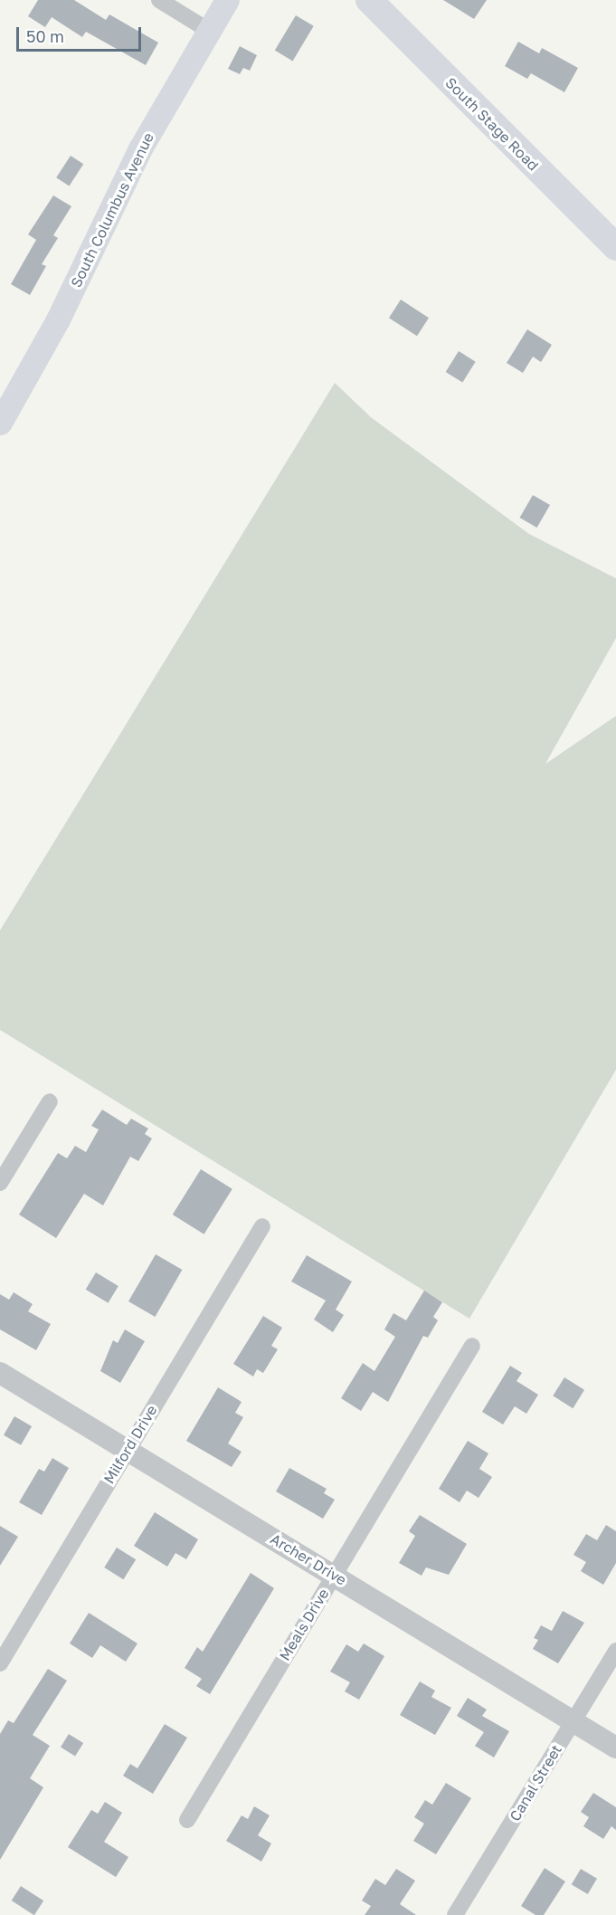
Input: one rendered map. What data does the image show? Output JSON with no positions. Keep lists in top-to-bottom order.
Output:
{
  "streets": {
    "main road": ["South Stage Road", "South Columbus Avenue"],
    "street": [
      "Milford Drive",
      "Archer Drive",
      "Meals Drive",
      "Canal Street"
    ]
  },
  "crossings": [
    ["Milford Drive", "Archer Drive"],
    ["Archer Drive", "Meals Drive"],
    ["Archer Drive", "Canal Street"]
  ],
  "scale_bar": "50 m"
}
